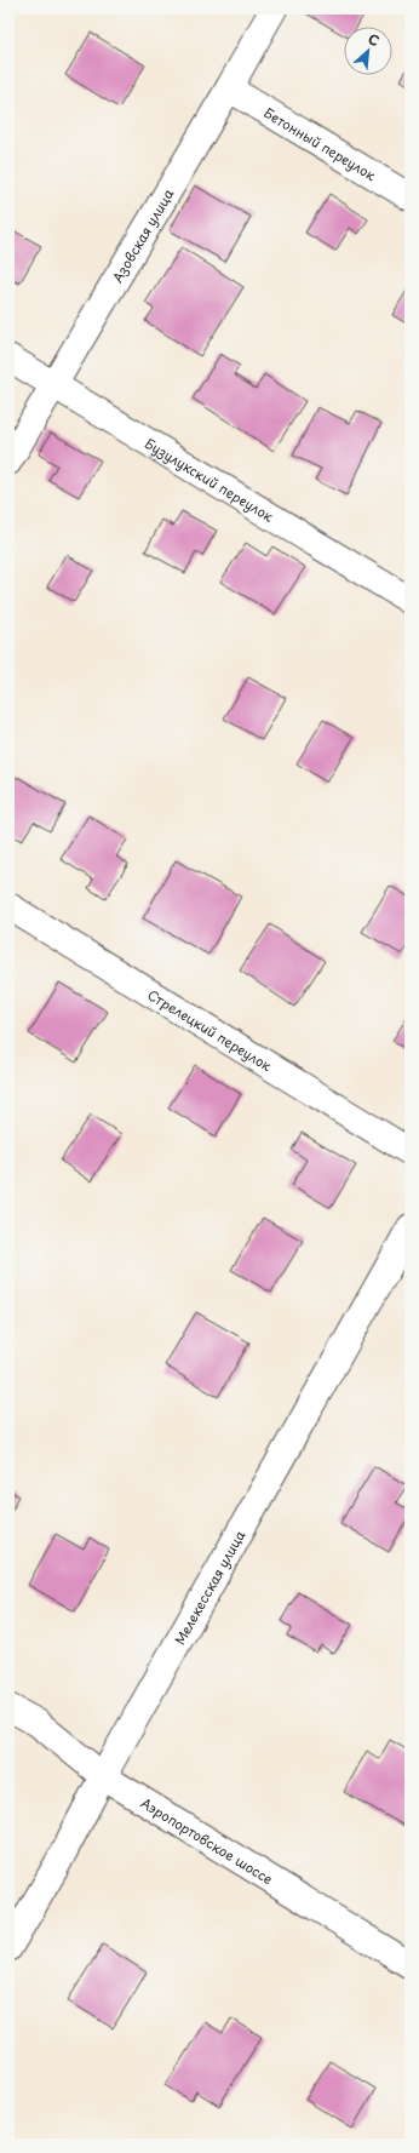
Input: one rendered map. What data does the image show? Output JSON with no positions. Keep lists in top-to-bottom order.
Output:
{
  "streets": {
    "street": [
      "Бетонный переулок",
      "Азовская улица",
      "Бузулукский переулок",
      "Стрелецкий переулок",
      "Мелекесская улица",
      "Аэропортовское шоссе"
    ]
  },
  "crossings": [
    ["Бетонный переулок", "Азовская улица"],
    ["Азовская улица", "Бузулукский переулок"],
    ["Мелекесская улица", "Аэропортовское шоссе"]
  ],
  "north": "top right"
}
